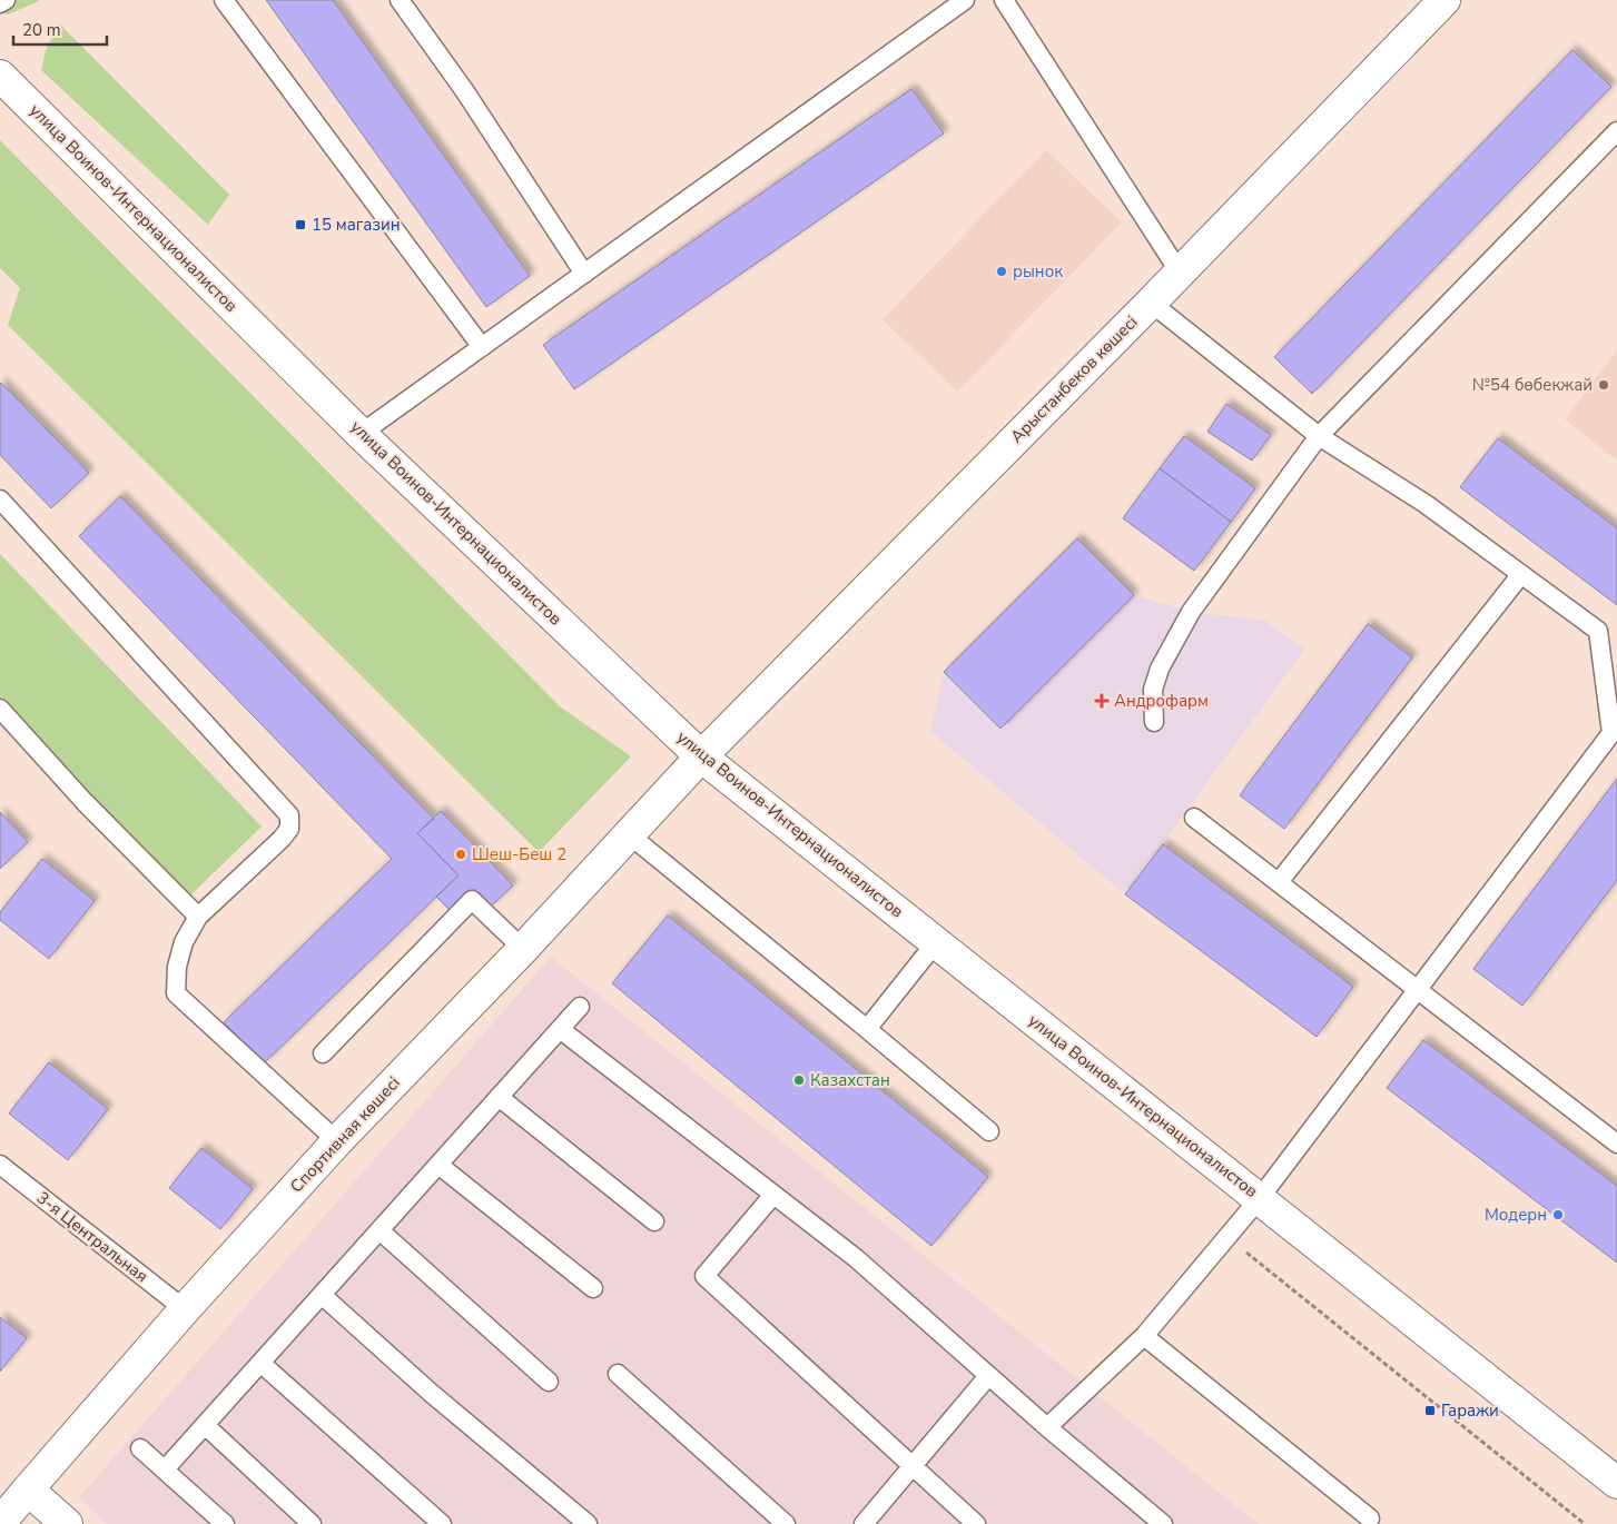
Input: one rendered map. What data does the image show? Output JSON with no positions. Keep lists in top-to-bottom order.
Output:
{
  "streets": {
    "street": ["улица Воинов-Интернационалистов", "Арыстанбеков көшесі", "Спортивная көшесі"],
    "lane": ["3-я Центральная"]
  },
  "crossings": [
    ["улица Воинов-Интернационалистов", "Арыстанбеков көшесі"],
    ["улица Воинов-Интернационалистов", "Спортивная көшесі"],
    ["Арыстанбеков көшесі", "Спортивная көшесі"],
    ["Спортивная көшесі", "3-я Центральная"]
  ],
  "places": {
    "transit": ["15 магазин", "Гаражи"],
    "other": [
      "рынок",
      "№54 бөбекжай",
      "Шеш-Беш 2",
      "Казахстан",
      "Модерн"
    ],
    "health": ["Андрофарм"]
  },
  "scale_bar": "20 m"
}
